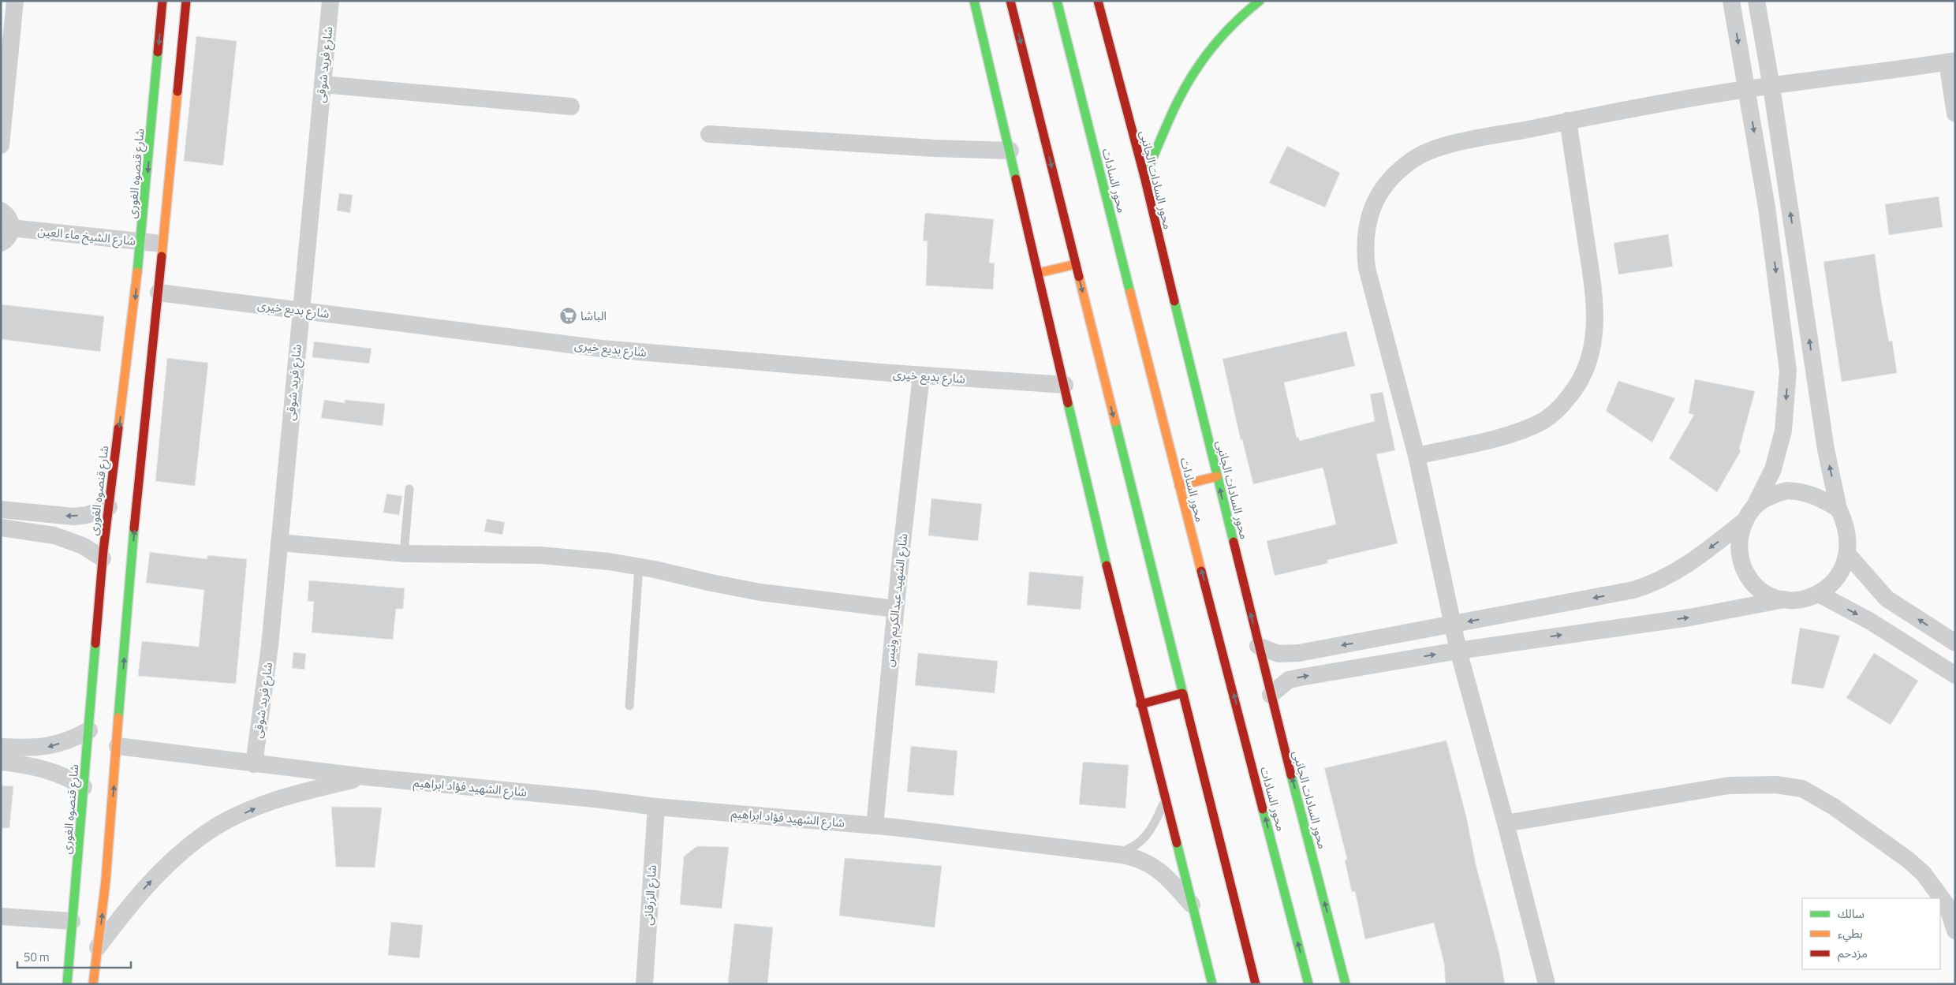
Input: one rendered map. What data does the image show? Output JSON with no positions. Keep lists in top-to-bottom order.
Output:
{
  "streets": {
    "street": [
      "شارع فريد شوقى",
      "شارع قنصوه الغورى",
      "محور السادات الجانبى",
      "محور السادات",
      "شارع الشيخ ماء العين",
      "شارع بديع خيرى",
      "شارع الشهيد عبدالكريم ونيس",
      "شارع الشهيد فؤاد ابراهيم",
      "شارع الزرقانى"
    ]
  },
  "crossings": [
    ["شارع فريد شوقى", "شارع بديع خيرى"],
    ["شارع فريد شوقى", "شارع الشهيد فؤاد ابراهيم"],
    ["شارع قنصوه الغورى", "شارع الشيخ ماء العين"],
    ["شارع قنصوه الغورى", "شارع بديع خيرى"],
    ["شارع قنصوه الغورى", "شارع الشهيد فؤاد ابراهيم"],
    ["شارع بديع خيرى", "شارع الشهيد عبدالكريم ونيس"],
    ["شارع الشهيد عبدالكريم ونيس", "شارع الشهيد فؤاد ابراهيم"],
    ["شارع الشهيد فؤاد ابراهيم", "شارع الزرقانى"]
  ],
  "one_way": ["محور السادات الجانبى"],
  "places": {
    "supermarket": ["الباشا"]
  },
  "legend": ["سالك", "بطيء", "مزدحم"],
  "scale_bar": "50 m"
}
